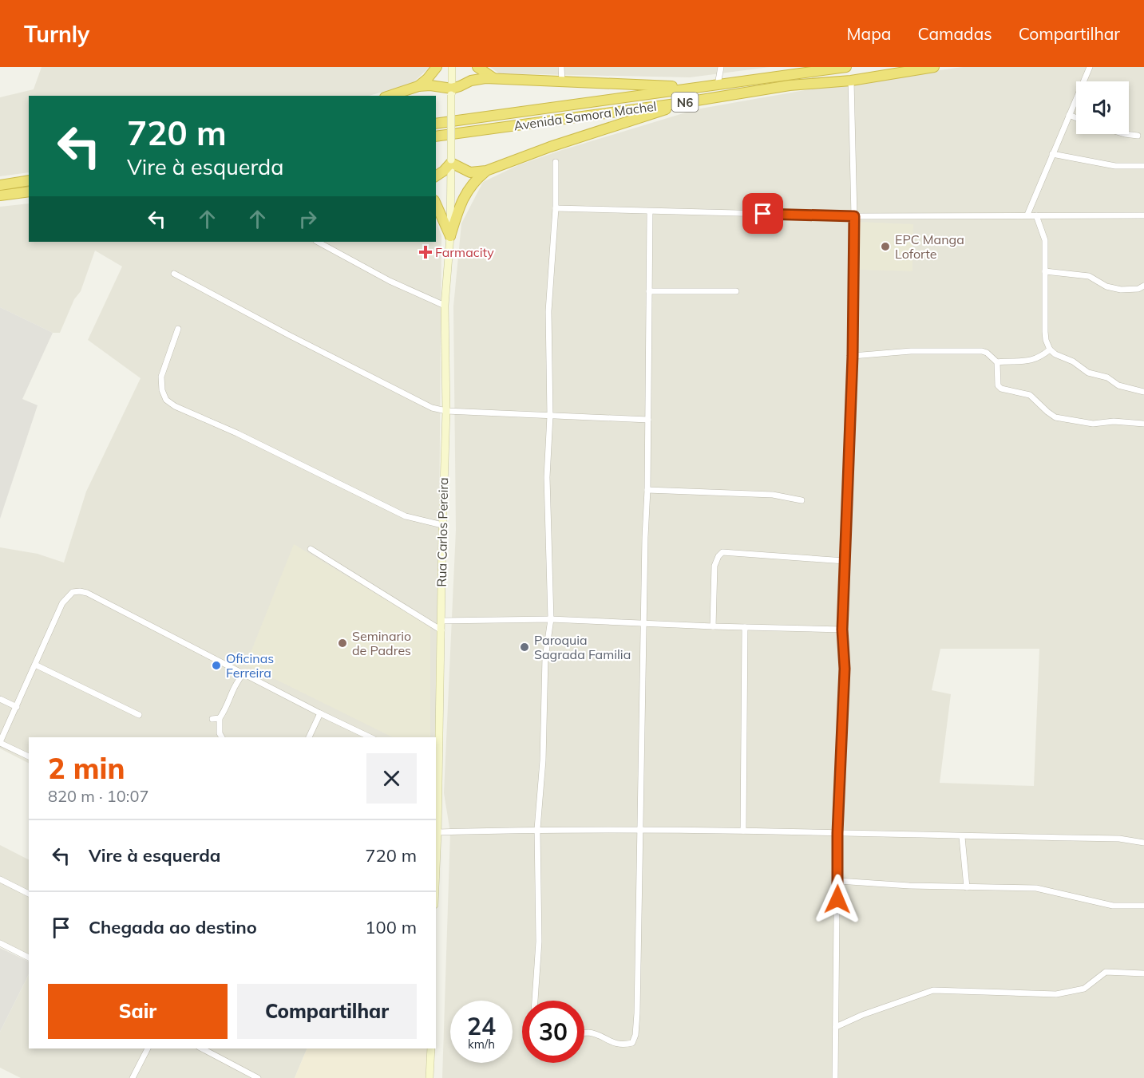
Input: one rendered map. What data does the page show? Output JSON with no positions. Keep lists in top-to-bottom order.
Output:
{
  "streets": {
    "highway": ["N6", "Avenida Samora Machel"],
    "main road": ["Rua Carlos Pereira"]
  },
  "places": {
    "other": [
      "EPC Manga Loforte",
      "Seminario de Padres",
      "Paroquia Sagrada Familia",
      "Oficinas Ferreira"
    ],
    "health": ["Farmacity"]
  },
  "page": {
    "header": "Turnly",
    "nav": ["Mapa", "Camadas", "Compartilhar"],
    "turn": ["720 m", "Vire à esquerda"],
    "heading": ["2 min", "820 m · 10:07"],
    "list": [
      {
        "name": "Vire à esquerda",
        "value": "720 m"
      },
      {
        "name": "Chegada ao destino",
        "value": "100 m"
      }
    ],
    "buttons": ["Sair", "Compartilhar"],
    "speed": "24 km/h",
    "limit": "30"
  }
}
